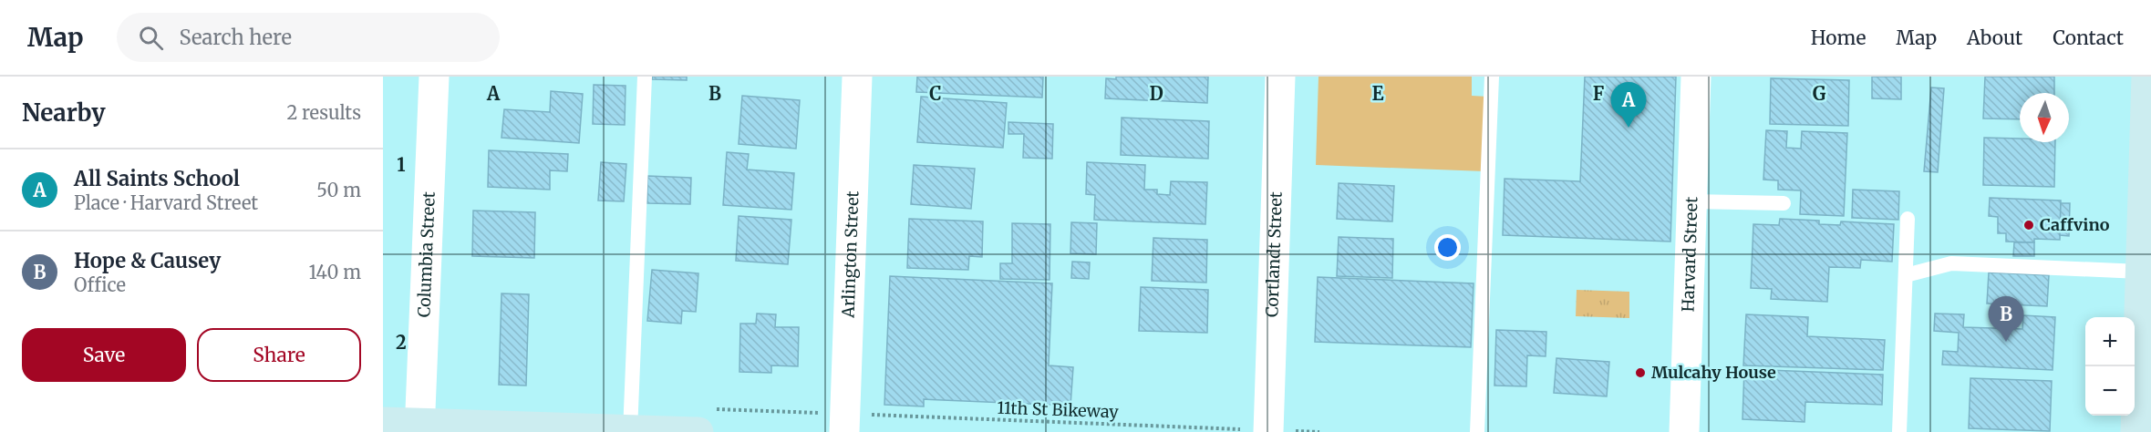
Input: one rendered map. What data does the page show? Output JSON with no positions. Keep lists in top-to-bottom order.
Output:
{
  "streets": {
    "street": [
      "Columbia Street",
      "Arlington Street",
      "Cortlandt Street",
      "Harvard Street"
    ],
    "path": ["11th St Bikeway"]
  },
  "places": ["Caffvino", "Mulcahy House"],
  "north": "bottom",
  "page": {
    "header": "Map",
    "search": "Search here",
    "nav": [
      "Home",
      "Map",
      "About",
      "Contact"
    ],
    "heading": ["Nearby", "2 results"],
    "pins": ["A", "B"],
    "list": [
      {
        "mark": "A",
        "name": "All Saints School",
        "note": "Place · Harvard Street",
        "value": "50 m"
      },
      {
        "mark": "B",
        "name": "Hope & Causey",
        "note": "Office",
        "value": "140 m"
      }
    ],
    "buttons": ["Save", "Share"],
    "map_buttons": ["+", "−"]
  },
  "grid": {
    "columns": [
      "A",
      "B",
      "C",
      "D",
      "E",
      "F",
      "G"
    ],
    "rows": ["1", "2"]
  }
}
